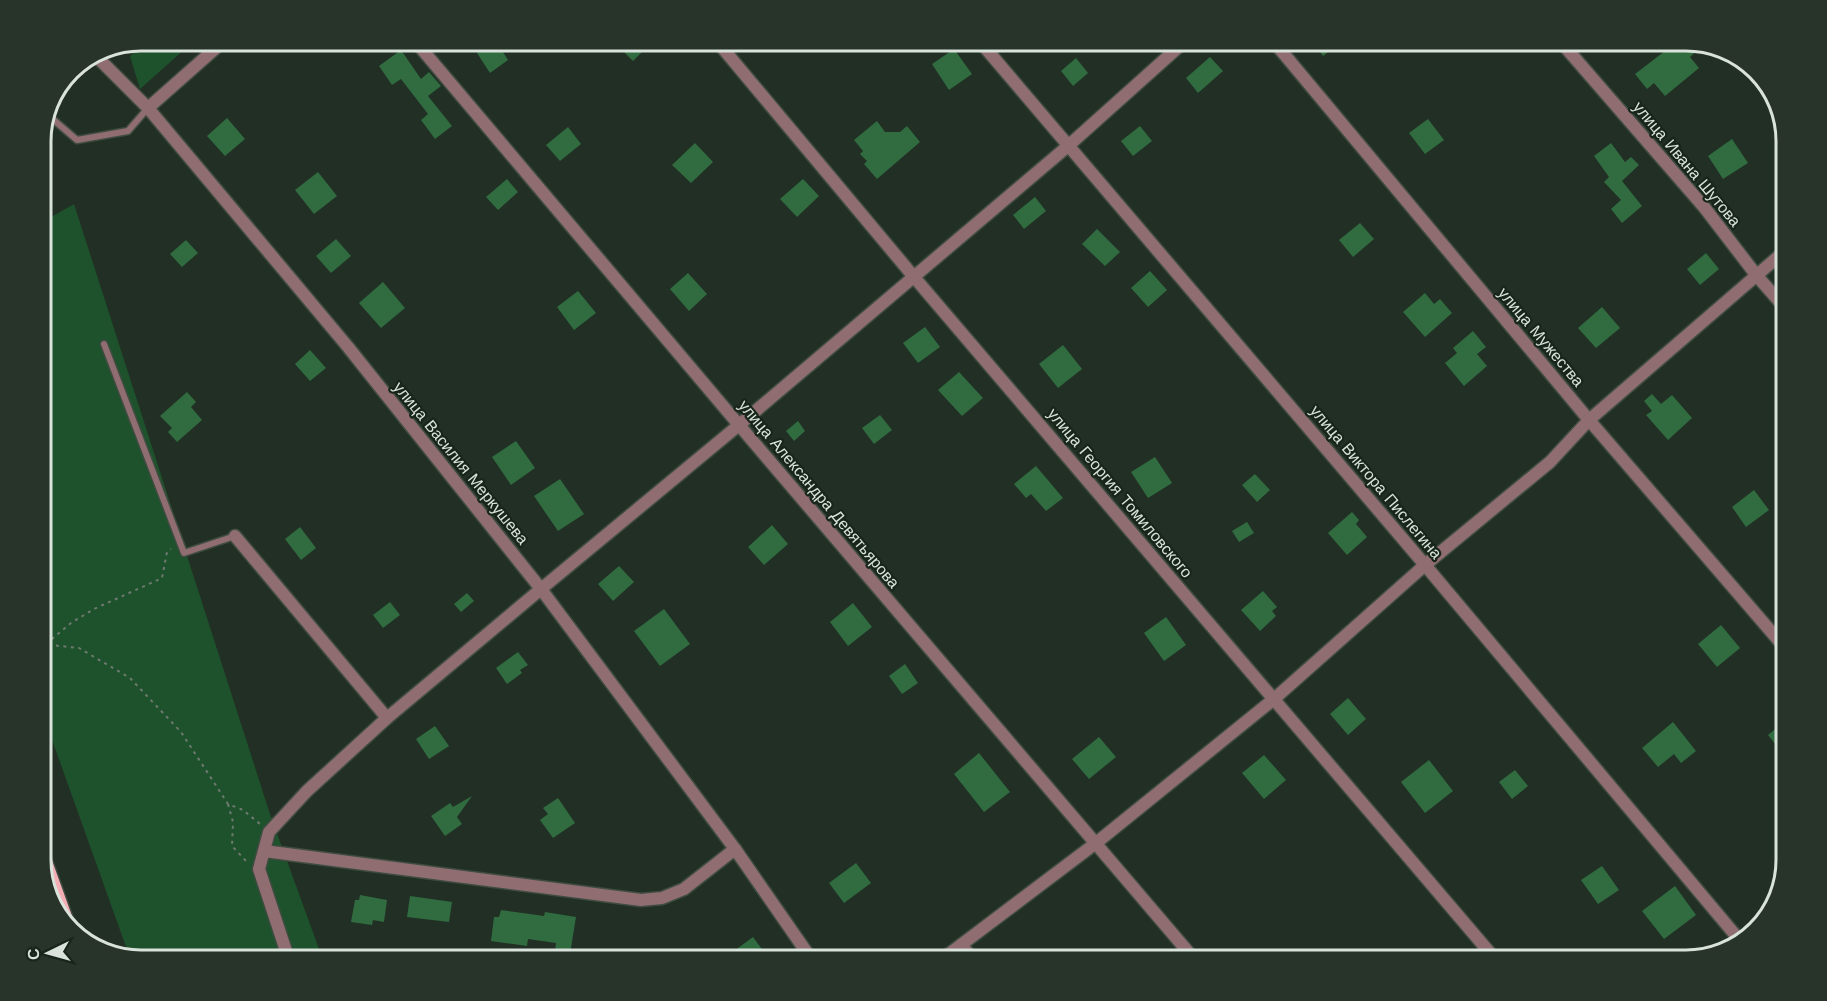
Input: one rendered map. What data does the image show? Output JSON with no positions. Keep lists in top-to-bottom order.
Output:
{
  "streets": {
    "street": [
      "улица Ивана Шутова",
      "улица Мужества",
      "улица Василия Меркушева",
      "улица Виктора Пислегина",
      "улица Георгия Томиловского",
      "улица Александра Девятьярова"
    ]
  },
  "north": "left"
}
